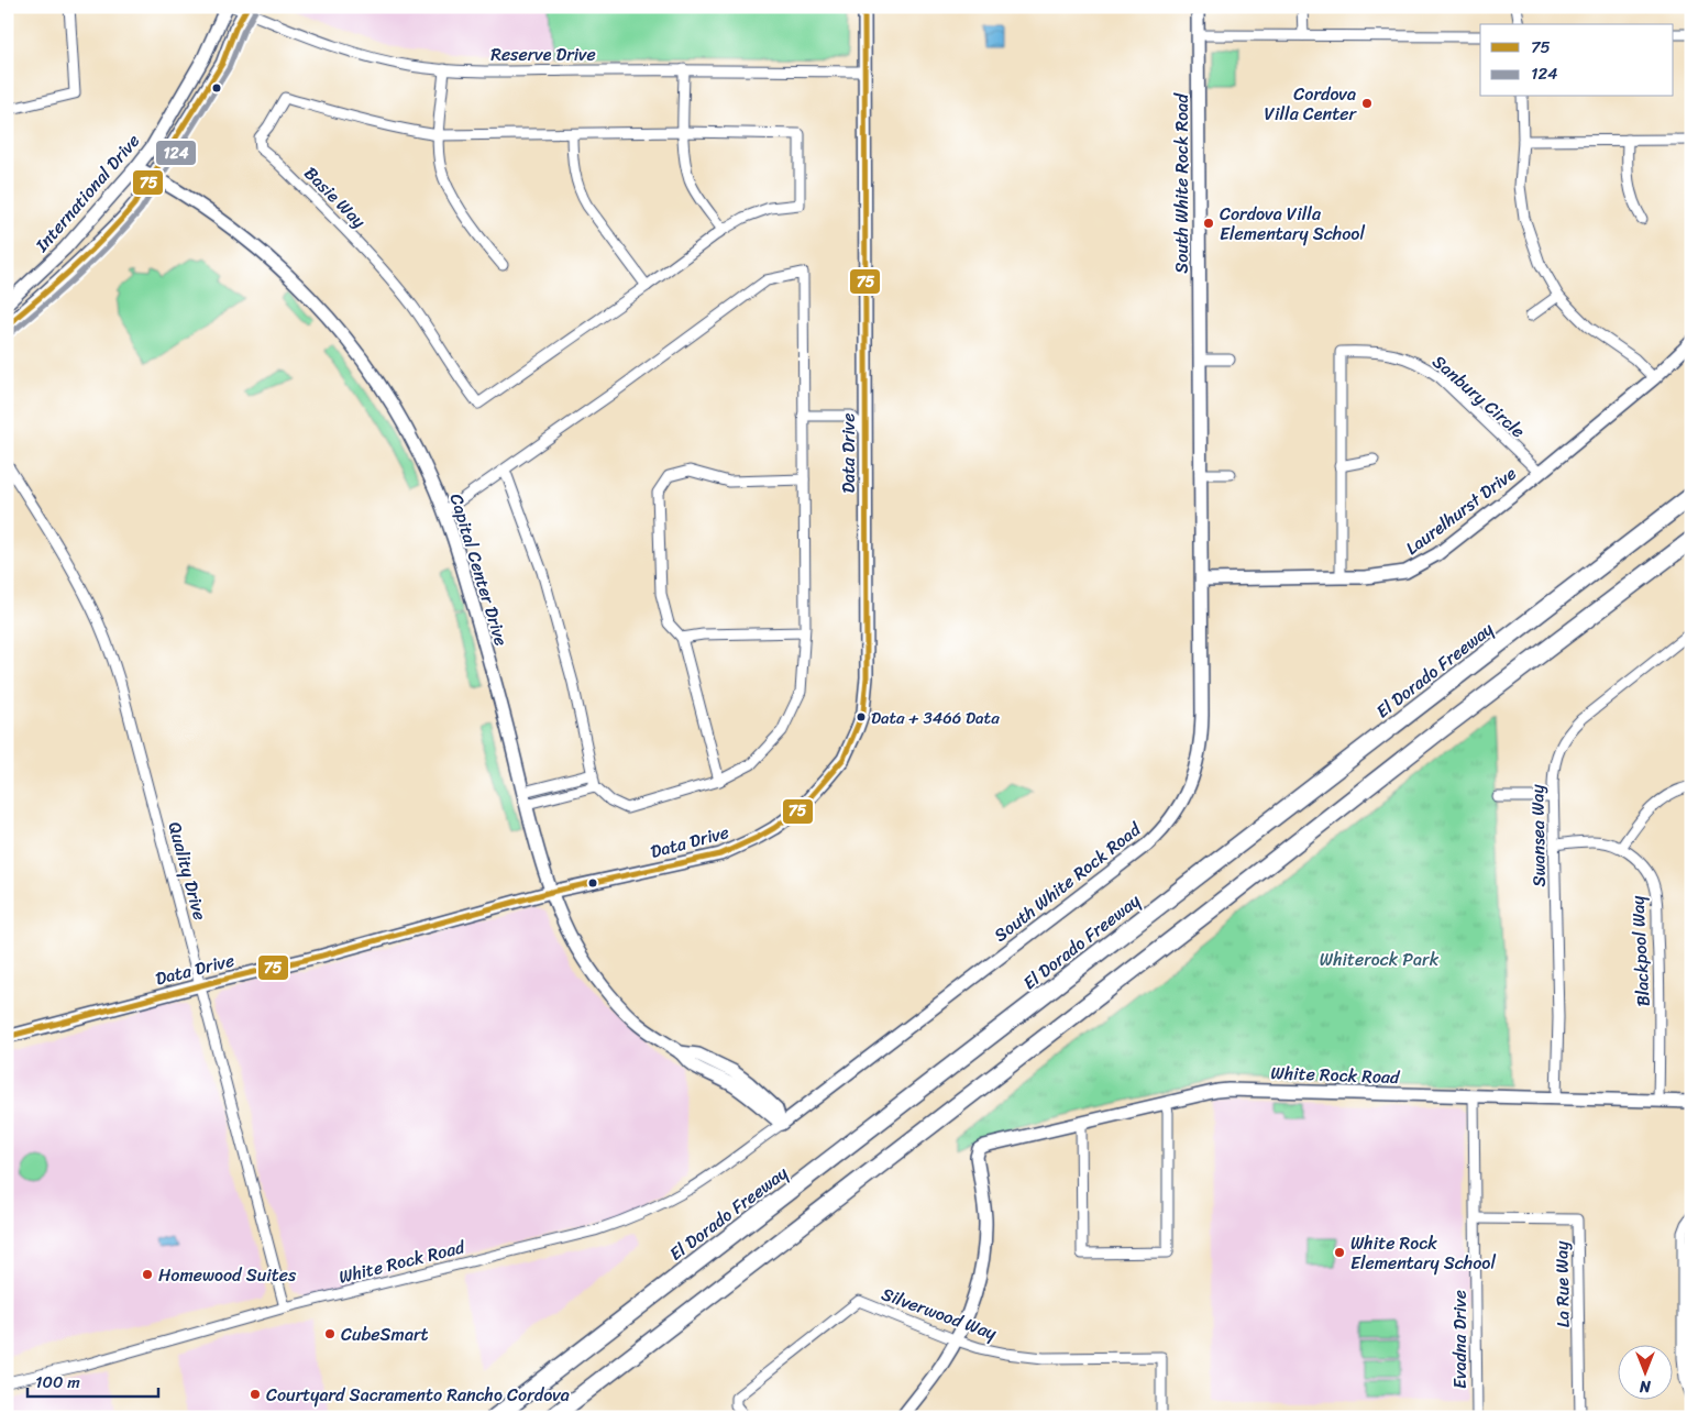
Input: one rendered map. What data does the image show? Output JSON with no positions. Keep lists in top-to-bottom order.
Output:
{
  "streets": {
    "highway": ["El Dorado Freeway"],
    "street": [
      "Reserve Drive",
      "South White Rock Road",
      "International Drive",
      "Basie Way",
      "Sanbury Circle",
      "Data Drive",
      "Laurelhurst Drive",
      "Capital Center Drive",
      "Swansea Way",
      "Quality Drive",
      "Blackpool Way",
      "White Rock Road",
      "La Rue Way",
      "Silverwood Way",
      "Evadna Drive"
    ]
  },
  "crossings": [
    ["Reserve Drive", "International Drive"],
    ["Reserve Drive", "Data Drive"],
    ["South White Rock Road", "Laurelhurst Drive"],
    ["South White Rock Road", "Capital Center Drive"],
    ["South White Rock Road", "White Rock Road"],
    ["International Drive", "Capital Center Drive"],
    ["Sanbury Circle", "Laurelhurst Drive"],
    ["Data Drive", "Capital Center Drive"],
    ["Data Drive", "Quality Drive"],
    ["Capital Center Drive", "White Rock Road"],
    ["Swansea Way", "Blackpool Way"],
    ["Swansea Way", "White Rock Road"],
    ["Quality Drive", "White Rock Road"],
    ["Blackpool Way", "White Rock Road"],
    ["White Rock Road", "Silverwood Way"],
    ["White Rock Road", "Evadna Drive"],
    ["La Rue Way", "Evadna Drive"]
  ],
  "parks": ["Whiterock Park"],
  "places": [
    "Cordova Villa Center",
    "Cordova Villa Elementary School",
    "Data + 3466 Data",
    "White Rock Elementary School",
    "Homewood Suites",
    "CubeSmart",
    "Courtyard Sacramento Rancho Cordova"
  ],
  "lines": ["transit line 75", "transit line 124"],
  "legend": ["75", "124"],
  "scale_bar": "100 m",
  "north": "bottom"
}
